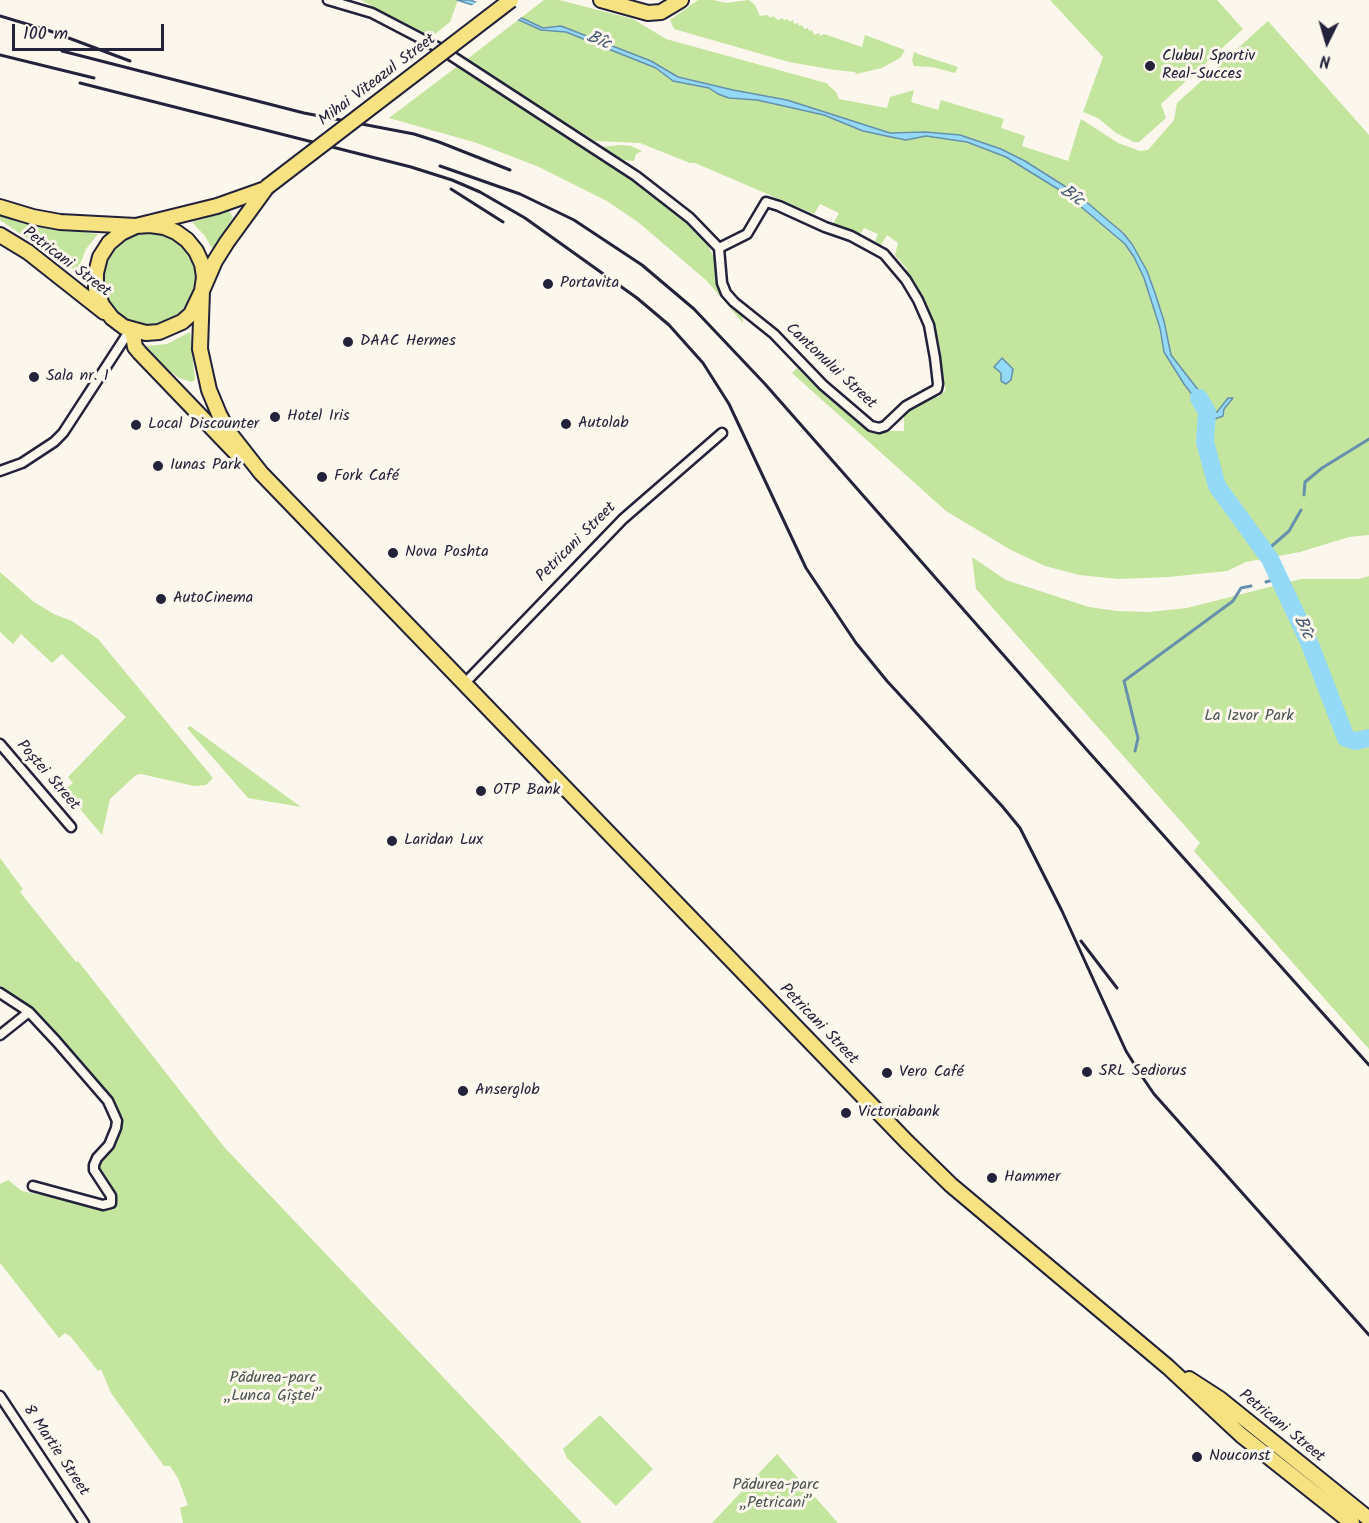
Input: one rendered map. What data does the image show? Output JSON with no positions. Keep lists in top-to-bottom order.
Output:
{
  "streets": {
    "main road": ["Mihai Viteazul Street", "Petricani Street"],
    "street": ["Cantonului Street", "Poștei Street", "8 Martie Street"]
  },
  "crossings": [
    ["Mihai Viteazul Street", "Petricani Street"]
  ],
  "water": ["Bîc"],
  "parks": ["La Izvor Park", "Pădurea-parc „Lunca Gîștei”", "Pădurea-parc „Petricani”"],
  "places": [
    "Clubul Sportiv Real-Succes",
    "Portavita",
    "DAAC Hermes",
    "Sala nr. 1",
    "Hotel Iris",
    "Autolab",
    "Local Discounter",
    "Iunas Park",
    "Fork Café",
    "Nova Poshta",
    "AutoCinema",
    "OTP Bank",
    "Laridan Lux",
    "SRL Sediorus",
    "Vero Café",
    "Anserglob",
    "Victoriabank",
    "Hammer",
    "Nouconst"
  ],
  "scale_bar": "100 m",
  "north": "bottom"
}
